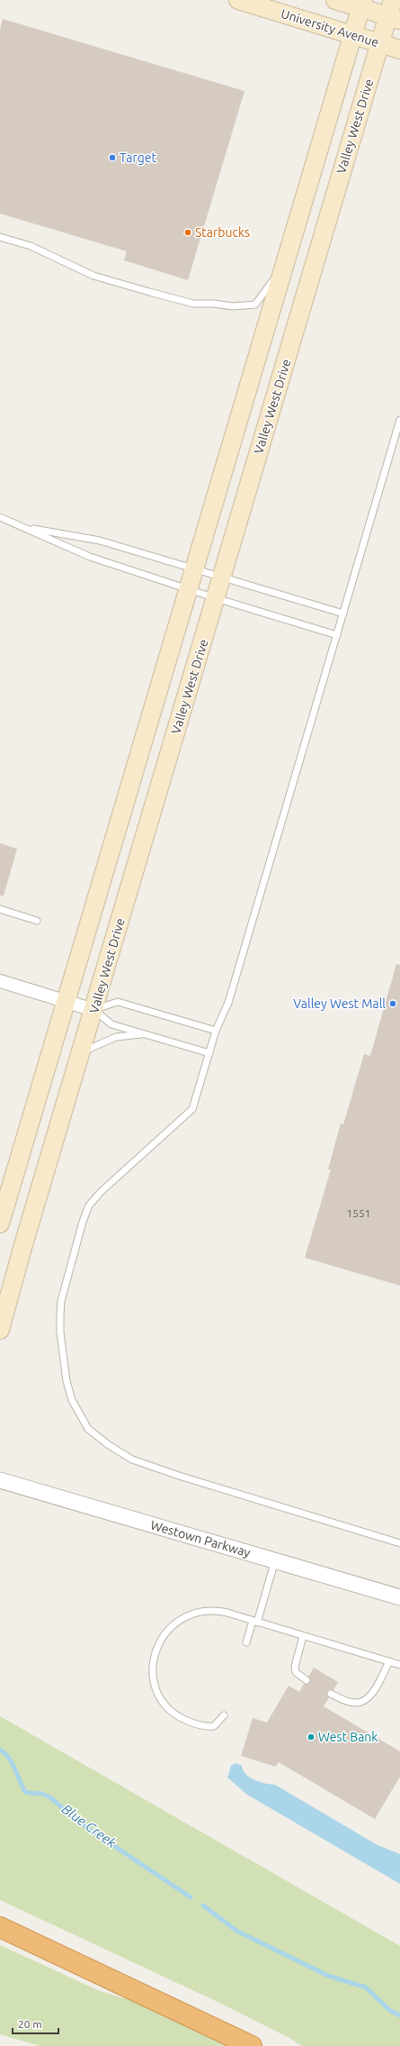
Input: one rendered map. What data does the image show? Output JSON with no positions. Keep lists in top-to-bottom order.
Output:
{
  "streets": {
    "main road": ["University Avenue", "Valley West Drive"],
    "street": ["Westown Parkway"]
  },
  "crossings": [
    ["University Avenue", "Valley West Drive"]
  ],
  "water": ["Blue Creek"],
  "places": [
    "Target",
    "Starbucks",
    "Valley West Mall",
    "West Bank"
  ],
  "house_numbers": ["1551"],
  "scale_bar": "20 m"
}
